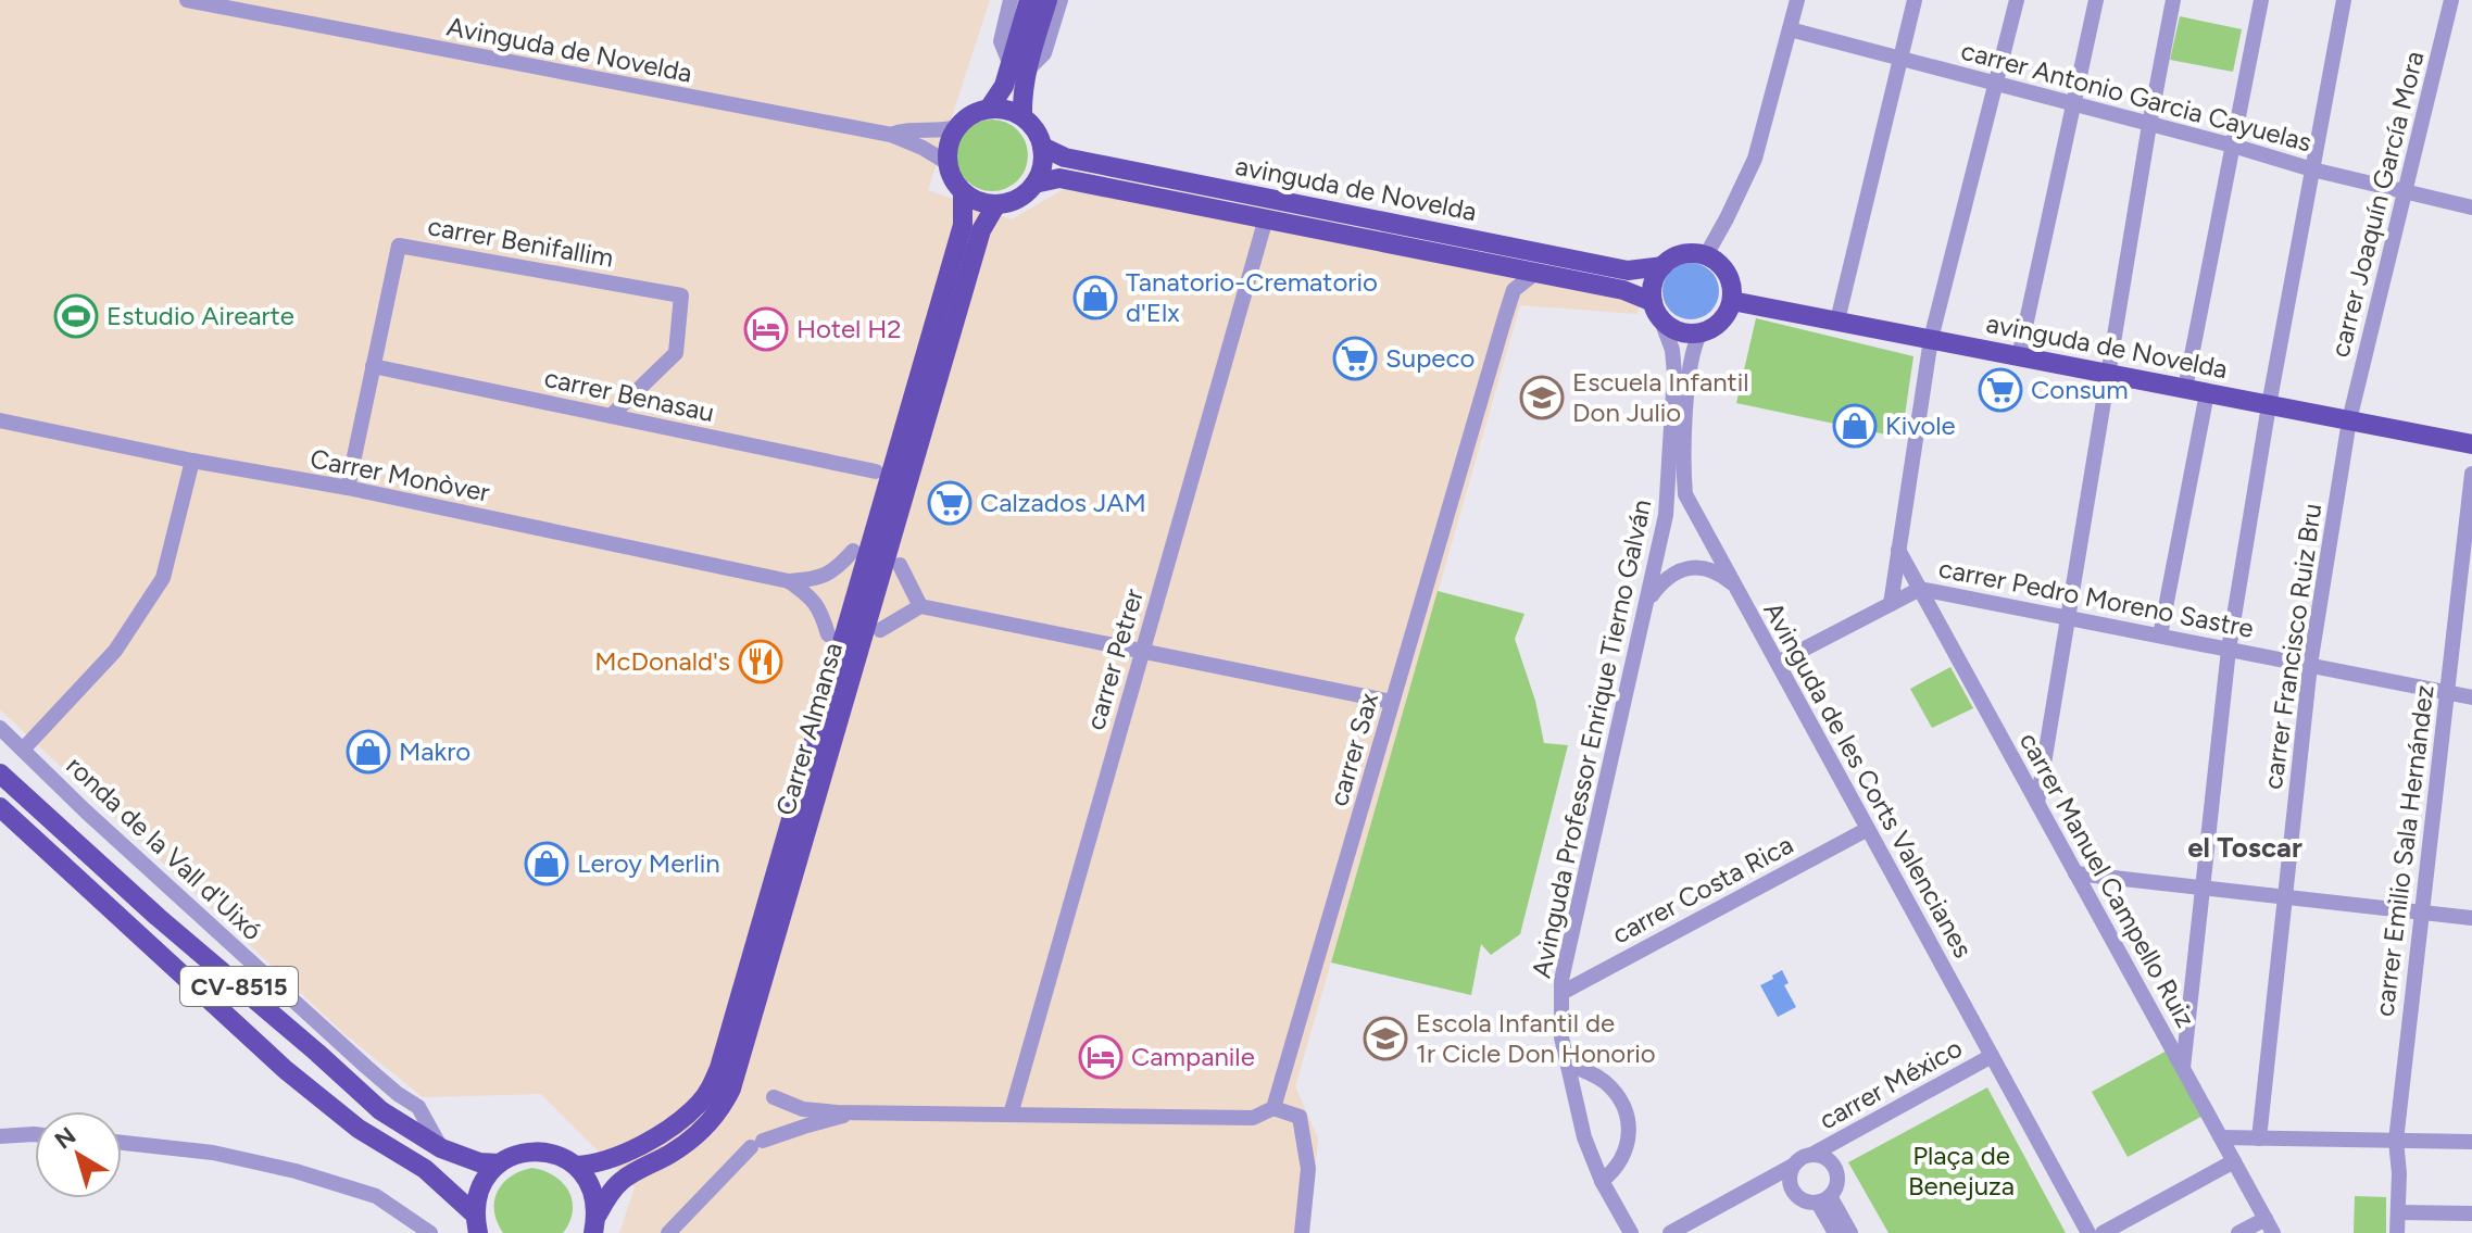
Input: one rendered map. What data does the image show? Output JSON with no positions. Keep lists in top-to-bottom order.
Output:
{
  "streets": {
    "main road": ["avinguda de Novelda", "Carrer Almansa", "CV-8515"],
    "street": [
      "Avinguda de Novelda",
      "carrer Antonio Garcia Cayuelas",
      "carrer Joaquín García Mora",
      "carrer Benifallim",
      "carrer Benasau",
      "Carrer Monòver",
      "carrer Pedro Moreno Sastre",
      "carrer Francisco Ruiz Bru",
      "carrer Petrer",
      "Avinguda Professor Enrique Tierno Galván",
      "carrer Sax",
      "Avinguda de les Corts Valencianes",
      "ronda de la Vall d'Uixó",
      "carrer Emilio Sala Hernández",
      "carrer Manuel Campello Ruiz",
      "carrer Costa Rica",
      "carrer México"
    ]
  },
  "crossings": [
    ["Avinguda de Novelda", "avinguda de Novelda"],
    ["Avinguda de Novelda", "Carrer Almansa"],
    ["carrer Antonio Garcia Cayuelas", "carrer Joaquín García Mora"],
    ["avinguda de Novelda", "carrer Joaquín García Mora"],
    ["avinguda de Novelda", "carrer Francisco Ruiz Bru"],
    ["avinguda de Novelda", "carrer Petrer"],
    ["avinguda de Novelda", "Carrer Almansa"],
    ["avinguda de Novelda", "Avinguda Professor Enrique Tierno Galván"],
    ["avinguda de Novelda", "carrer Sax"],
    ["avinguda de Novelda", "Avinguda de les Corts Valencianes"],
    ["carrer Joaquín García Mora", "carrer Francisco Ruiz Bru"],
    ["carrer Benifallim", "carrer Benasau"],
    ["carrer Benifallim", "Carrer Monòver"],
    ["carrer Pedro Moreno Sastre", "carrer Francisco Ruiz Bru"],
    ["carrer Pedro Moreno Sastre", "Avinguda de les Corts Valencianes"],
    ["carrer Pedro Moreno Sastre", "carrer Emilio Sala Hernández"],
    ["carrer Pedro Moreno Sastre", "carrer Manuel Campello Ruiz"],
    ["Carrer Almansa", "CV-8515"],
    ["Avinguda Professor Enrique Tierno Galván", "Avinguda de les Corts Valencianes"],
    ["Avinguda Professor Enrique Tierno Galván", "carrer Costa Rica"],
    ["Avinguda de les Corts Valencianes", "carrer Costa Rica"],
    ["Avinguda de les Corts Valencianes", "carrer México"],
    ["ronda de la Vall d'Uixó", "CV-8515"]
  ],
  "districts": ["el Toscar"],
  "parks": ["Plaça de Benejuza"],
  "places": {
    "shop": [
      "Tanatorio-Crematorio d'Elx",
      "Kivole",
      "Makro",
      "Leroy Merlin"
    ],
    "sports": ["Estudio Airearte"],
    "hotel": ["Hotel H2", "Campanile"],
    "supermarket": ["Supeco", "Consum", "Calzados JAM"],
    "school or university": ["Escuela Infantil Don Julio", "Escola Infantil de 1r Cicle Don Honorio"],
    "restaurant": ["McDonald's"]
  },
  "north": "top left"
}
